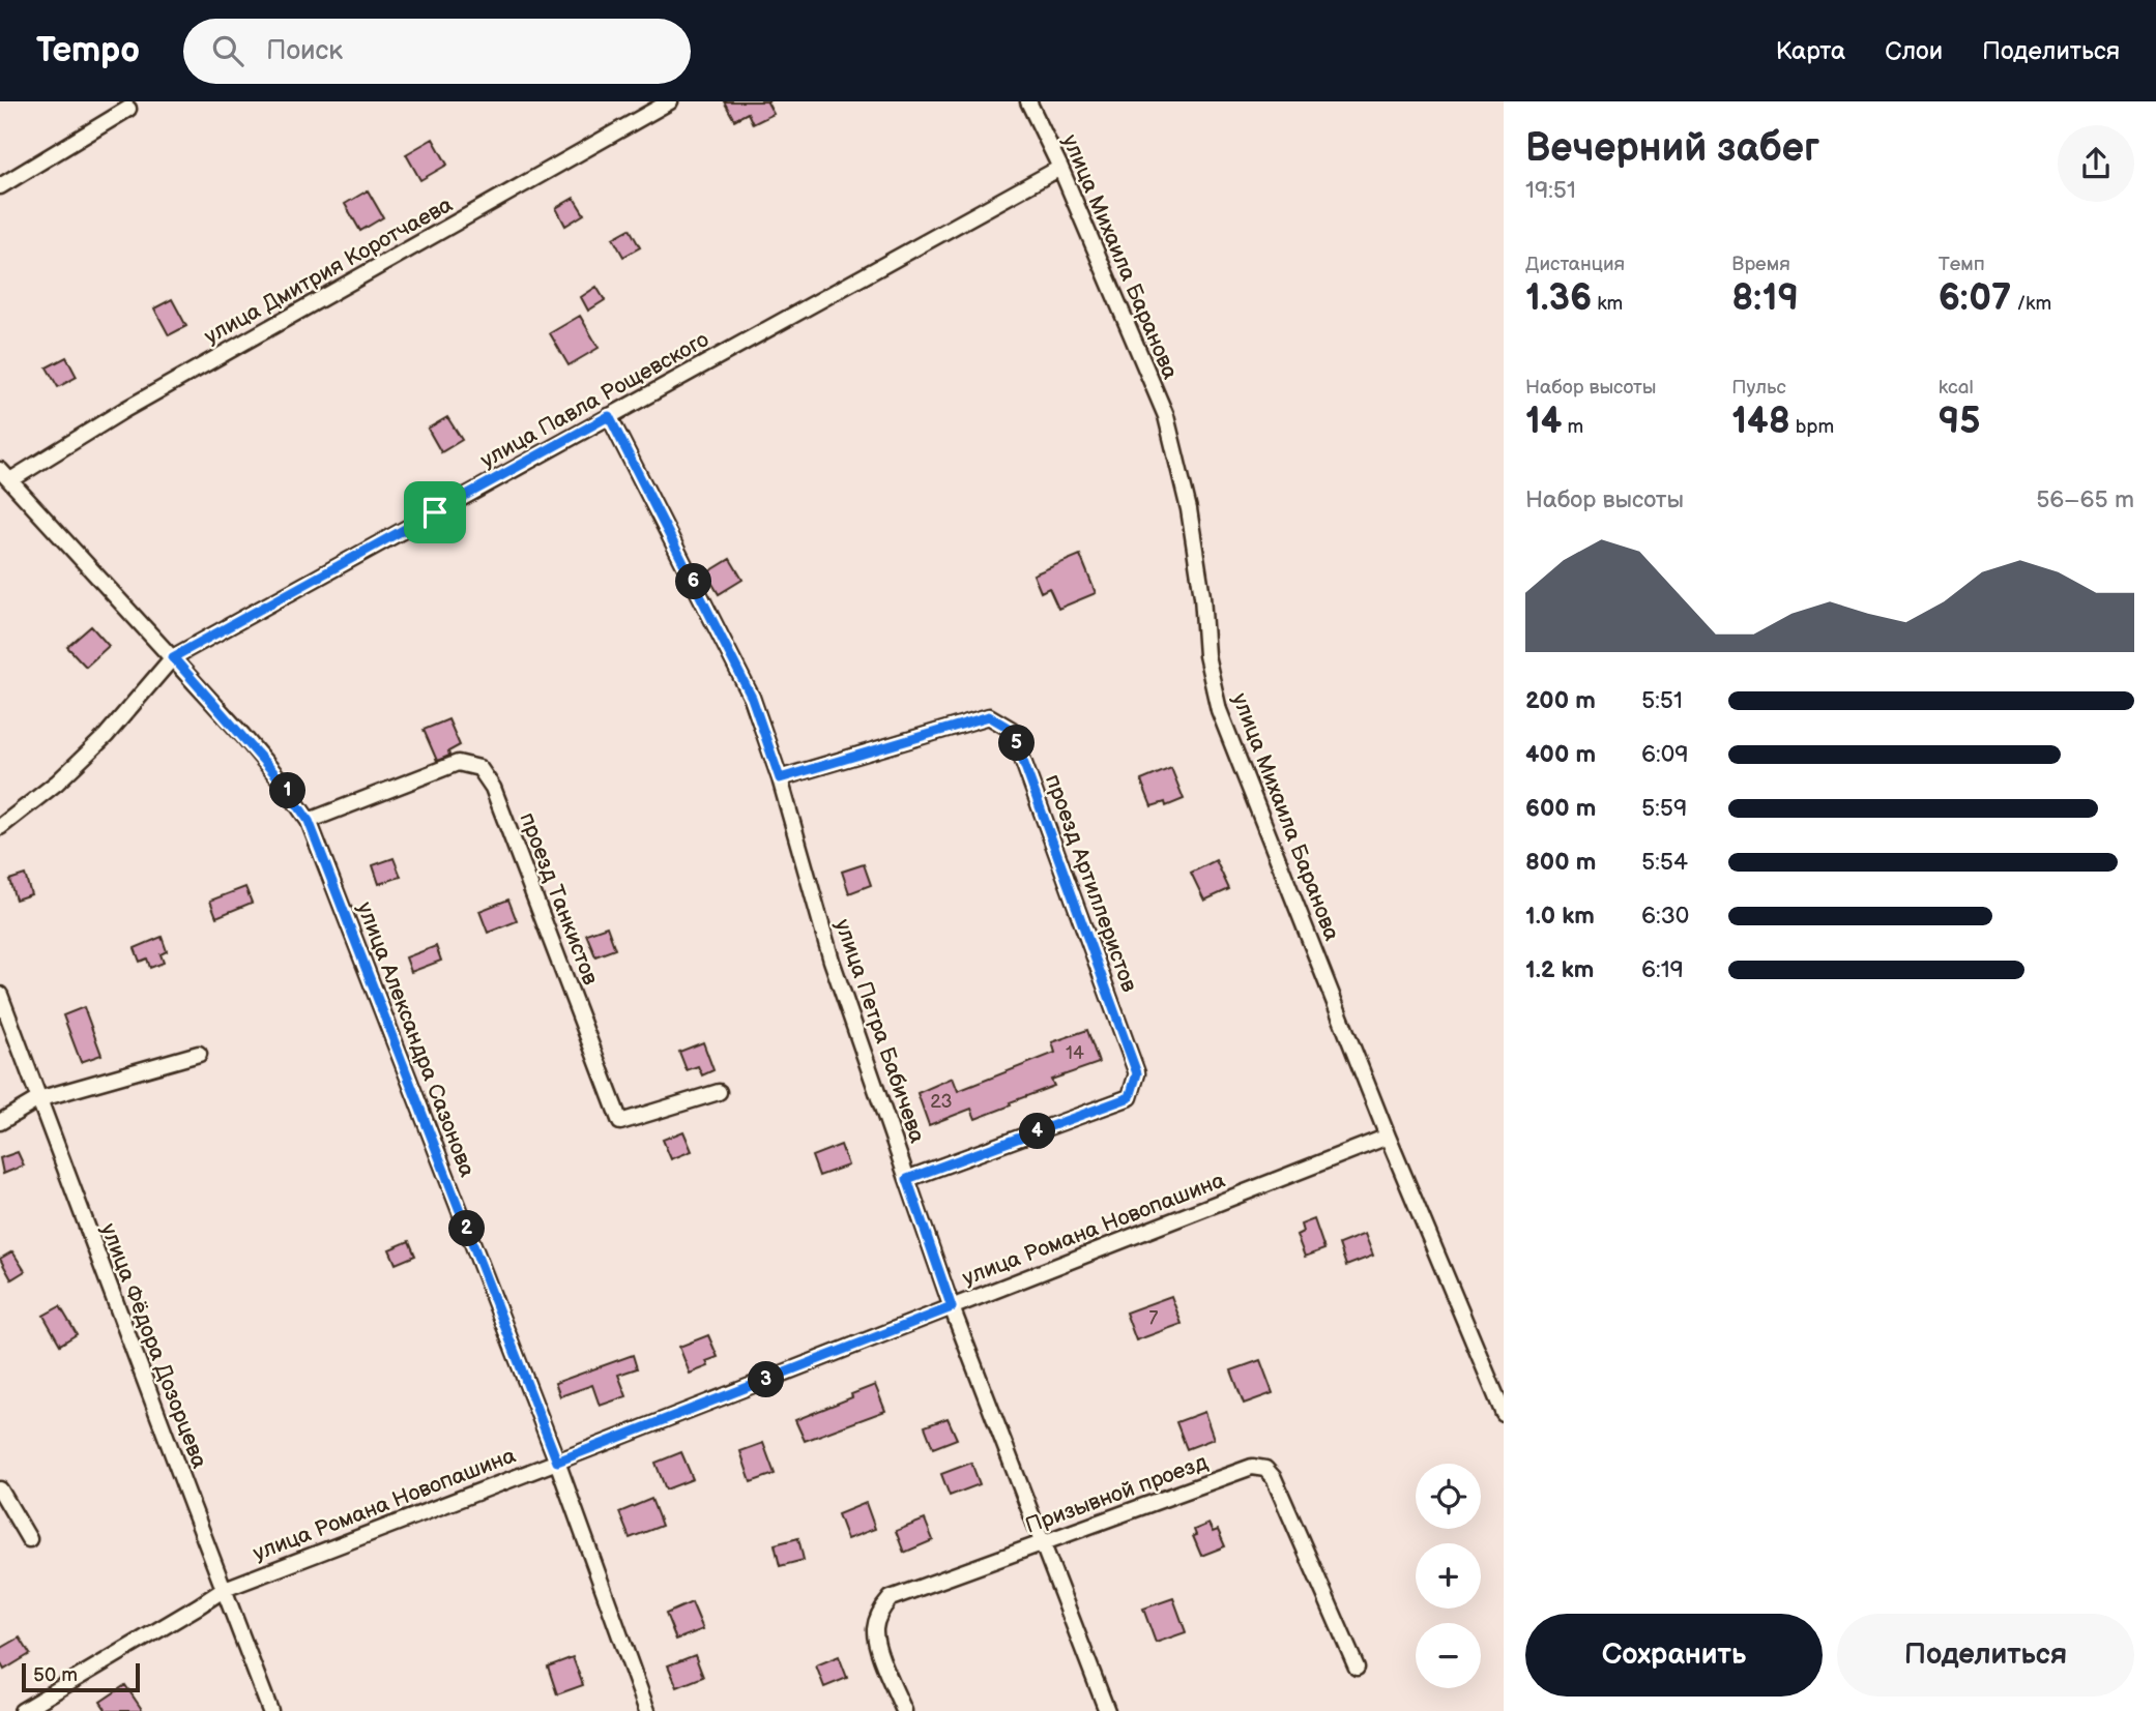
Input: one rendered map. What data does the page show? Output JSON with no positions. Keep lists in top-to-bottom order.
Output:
{
  "streets": {
    "street": [
      "улица Михаила Баранова",
      "улица Дмитрия Коротчаева",
      "улица Павла Рощевского",
      "проезд Артиллеристов",
      "проезд Танкистов",
      "улица Петра Бабичева",
      "улица Александра Сазонова",
      "улица Романа Новопашина",
      "улица Фёдора Дозорцева",
      "Призывной проезд"
    ]
  },
  "crossings": [
    ["улица Михаила Баранова", "улица Павла Рощевского"],
    ["улица Михаила Баранова", "улица Романа Новопашина"],
    ["улица Дмитрия Коротчаева", "улица Александра Сазонова"],
    ["улица Павла Рощевского", "улица Петра Бабичева"],
    ["улица Павла Рощевского", "улица Александра Сазонова"],
    ["проезд Артиллеристов", "улица Петра Бабичева"],
    ["проезд Танкистов", "улица Александра Сазонова"],
    ["улица Петра Бабичева", "улица Романа Новопашина"],
    ["улица Петра Бабичева", "Призывной проезд"],
    ["улица Александра Сазонова", "улица Романа Новопашина"],
    ["улица Романа Новопашина", "улица Фёдора Дозорцева"]
  ],
  "house_numbers": ["14", "23", "7"],
  "scale_bar": "50 m",
  "page": {
    "header": "Tempo",
    "search": "Поиск",
    "nav": ["Карта", "Слои", "Поделиться"],
    "heading": ["Вечерний забег", "19:51"],
    "stats": [
      ["Дистанция", "1.36 km"],
      ["Время", "8:19"],
      ["Темп", "6:07 /km"],
      ["Набор высоты", "14 m"],
      ["Пульс", "148 bpm"],
      ["kcal", "95"]
    ],
    "chart": ["Набор высоты", "56–65 m"],
    "pins": [
      "6",
      "5",
      "1",
      "4",
      "2",
      "3"
    ],
    "list": [
      {
        "name": "200 m",
        "note": "5:51"
      },
      {
        "name": "400 m",
        "note": "6:09"
      },
      {
        "name": "600 m",
        "note": "5:59"
      },
      {
        "name": "800 m",
        "note": "5:54"
      },
      {
        "name": "1.0 km",
        "note": "6:30"
      },
      {
        "name": "1.2 km",
        "note": "6:19"
      }
    ],
    "map_buttons": ["+", "−"],
    "buttons": ["Сохранить", "Поделиться"],
    "scale": "50 m"
  }
}
